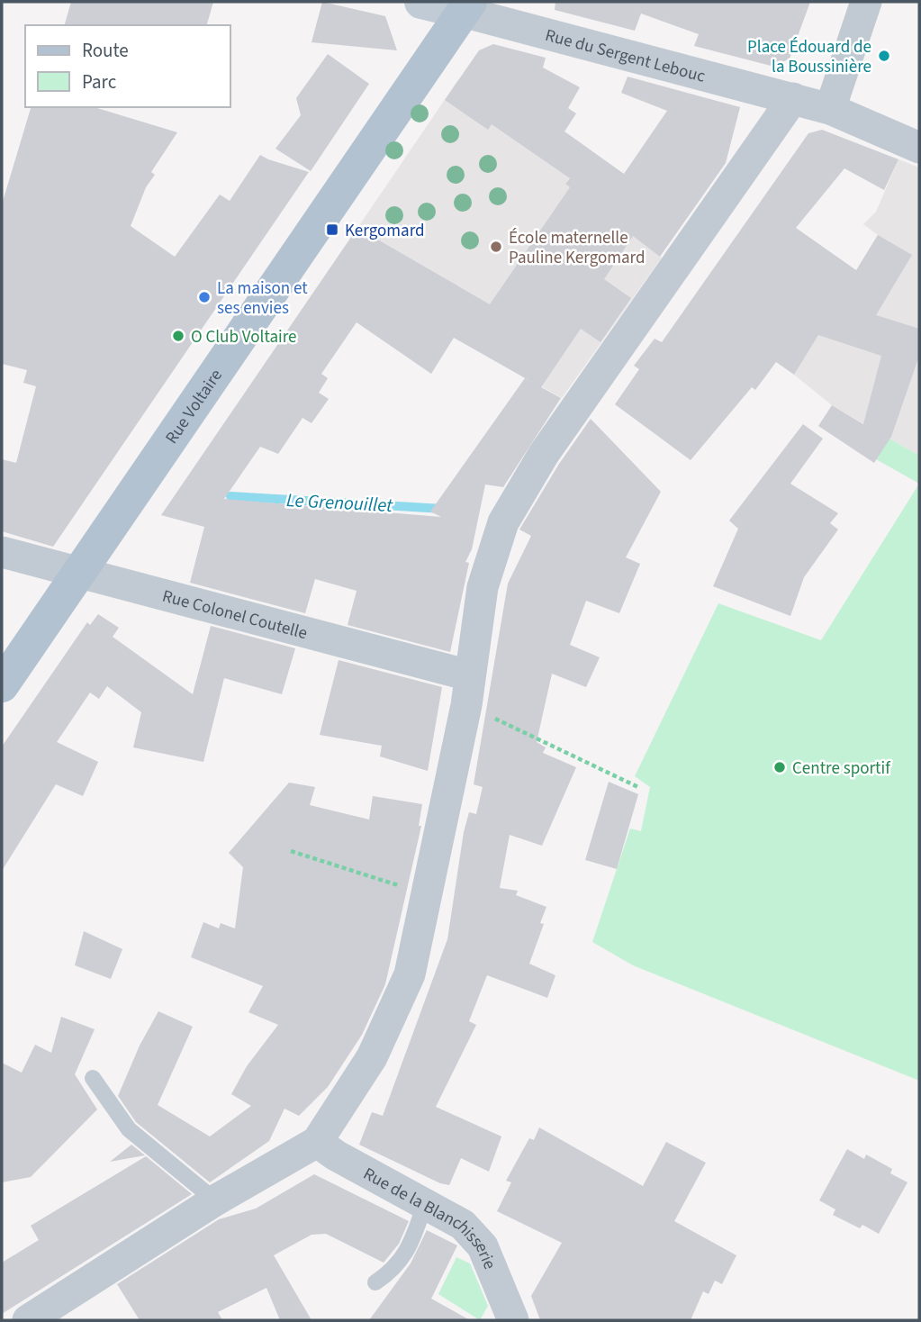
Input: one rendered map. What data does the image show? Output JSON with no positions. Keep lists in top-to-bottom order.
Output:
{
  "streets": {
    "main road": ["Rue du Sergent Lebouc", "Rue Voltaire"],
    "street": ["Rue Colonel Coutelle", "Rue de la Blanchisserie"]
  },
  "crossings": [
    ["Rue du Sergent Lebouc", "Rue Voltaire"],
    ["Rue Voltaire", "Rue Colonel Coutelle"]
  ],
  "water": ["Le Grenouillet"],
  "places": {
    "other": [
      "Place Édouard de la Boussinière",
      "École maternelle Pauline Kergomard",
      "La maison et ses envies",
      "O Club Voltaire",
      "Centre sportif"
    ],
    "transit": ["Kergomard"]
  },
  "legend": ["Route", "Parc"]
}
